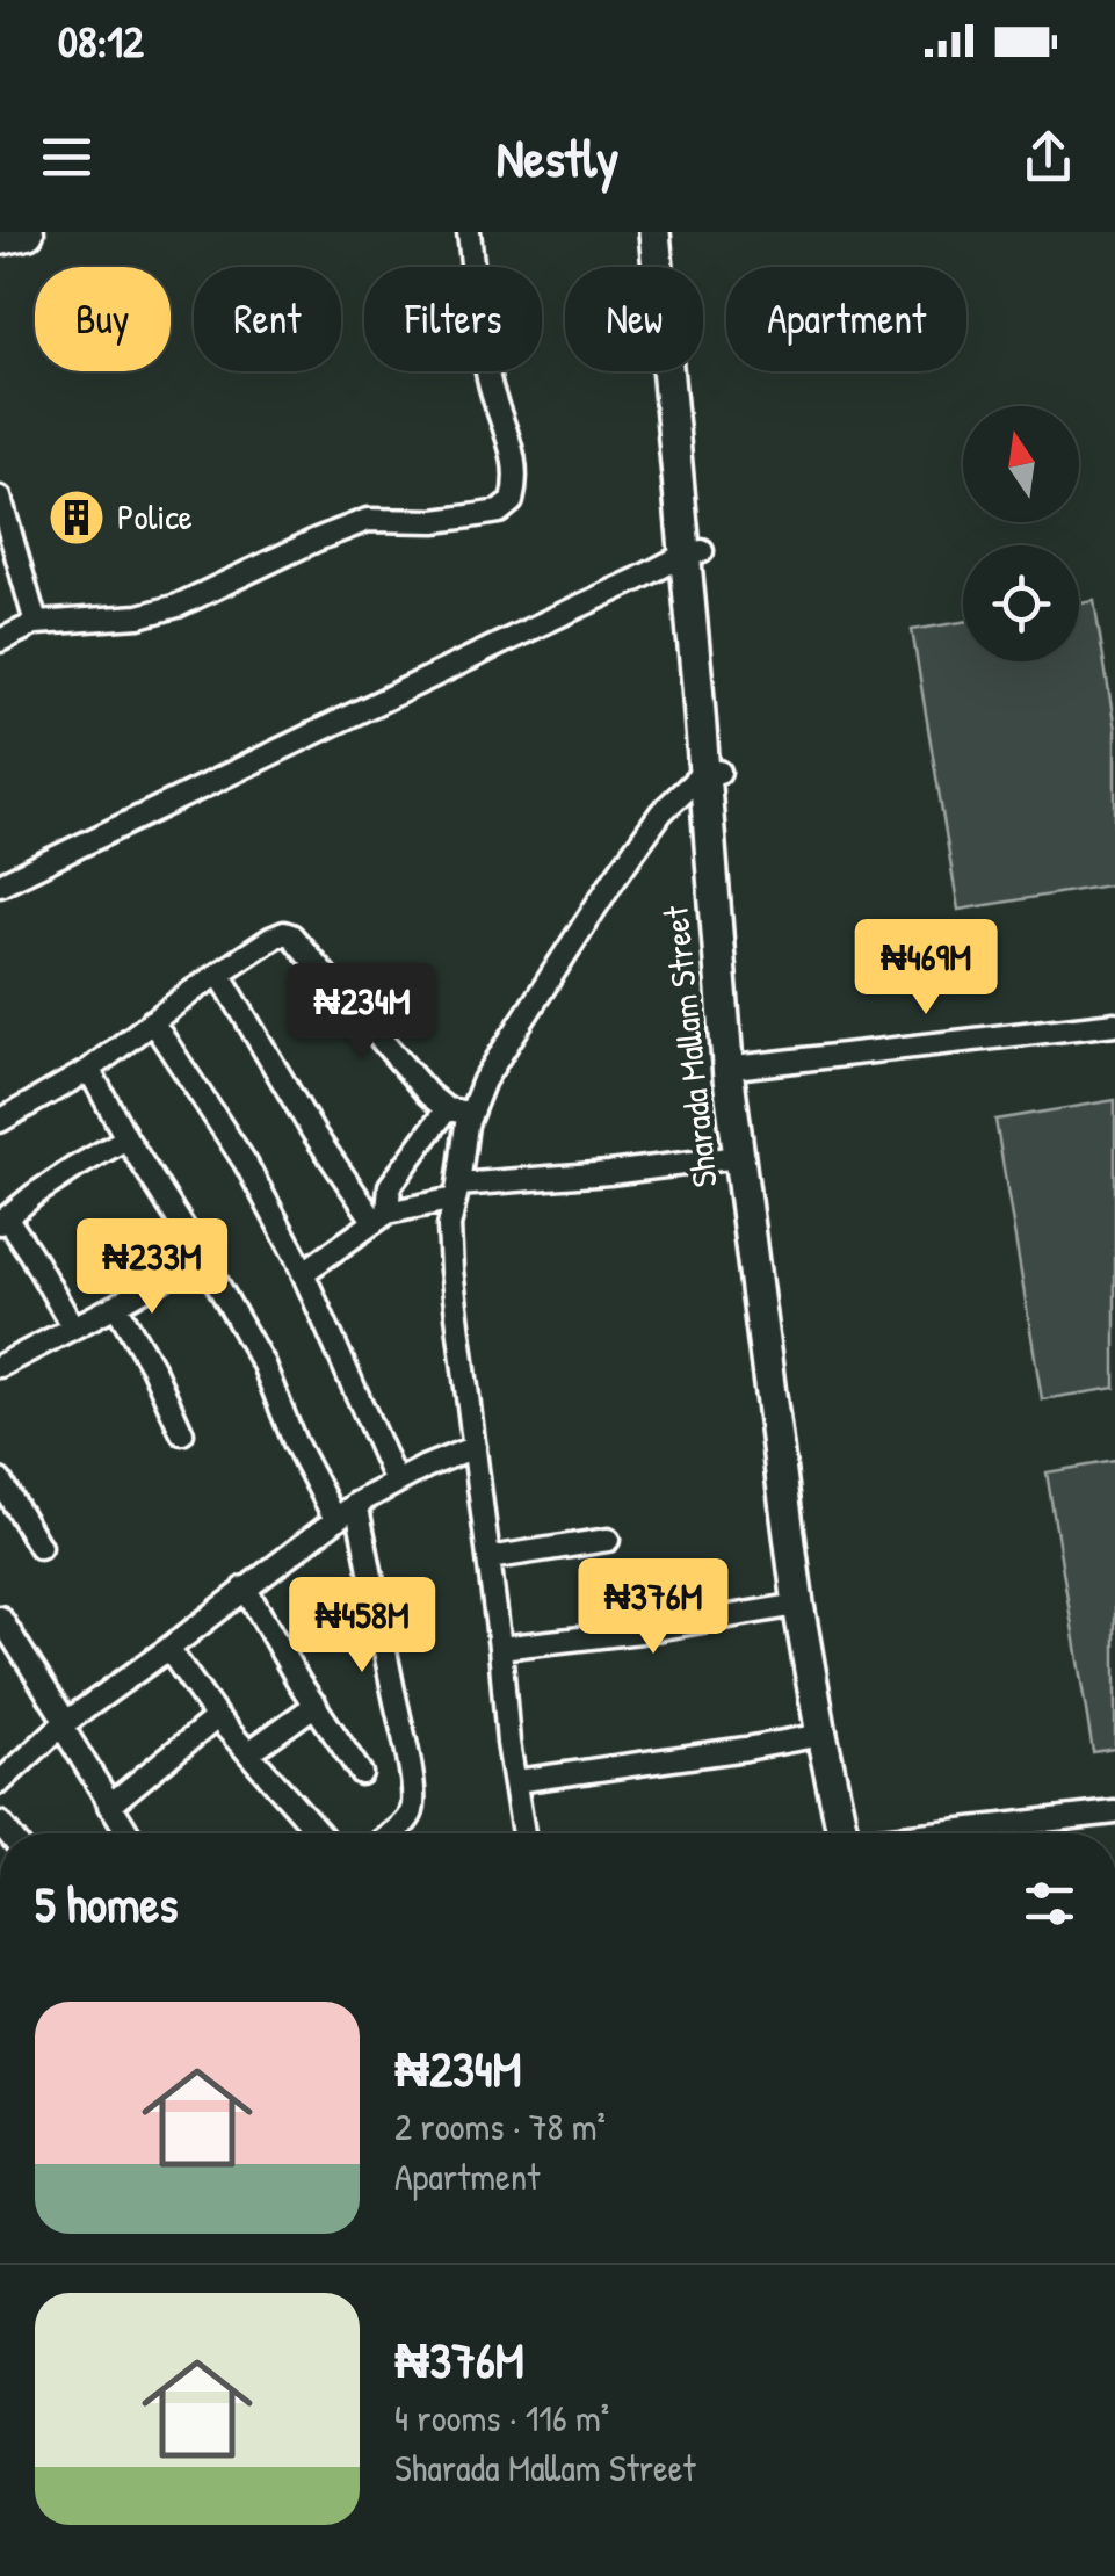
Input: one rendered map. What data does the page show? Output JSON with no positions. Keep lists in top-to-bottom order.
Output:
{
  "streets": {
    "street": ["Sharada Mallam Street"]
  },
  "places": {
    "building": ["Police"]
  },
  "north": "top",
  "page": {
    "status": "08:12",
    "header": "Nestly",
    "chip": [
      "Buy",
      "Rent",
      "Filters",
      "New",
      "Apartment"
    ],
    "price": [
      "₦469M",
      "₦234M",
      "₦233M",
      "₦376M",
      "₦458M"
    ],
    "heading": "5 homes",
    "list": [
      {
        "name": "₦234M",
        "note": "2 rooms · 78 m² · Apartment"
      },
      {
        "name": "₦376M",
        "note": "4 rooms · 116 m² · Sharada Mallam Street"
      }
    ]
  }
}
